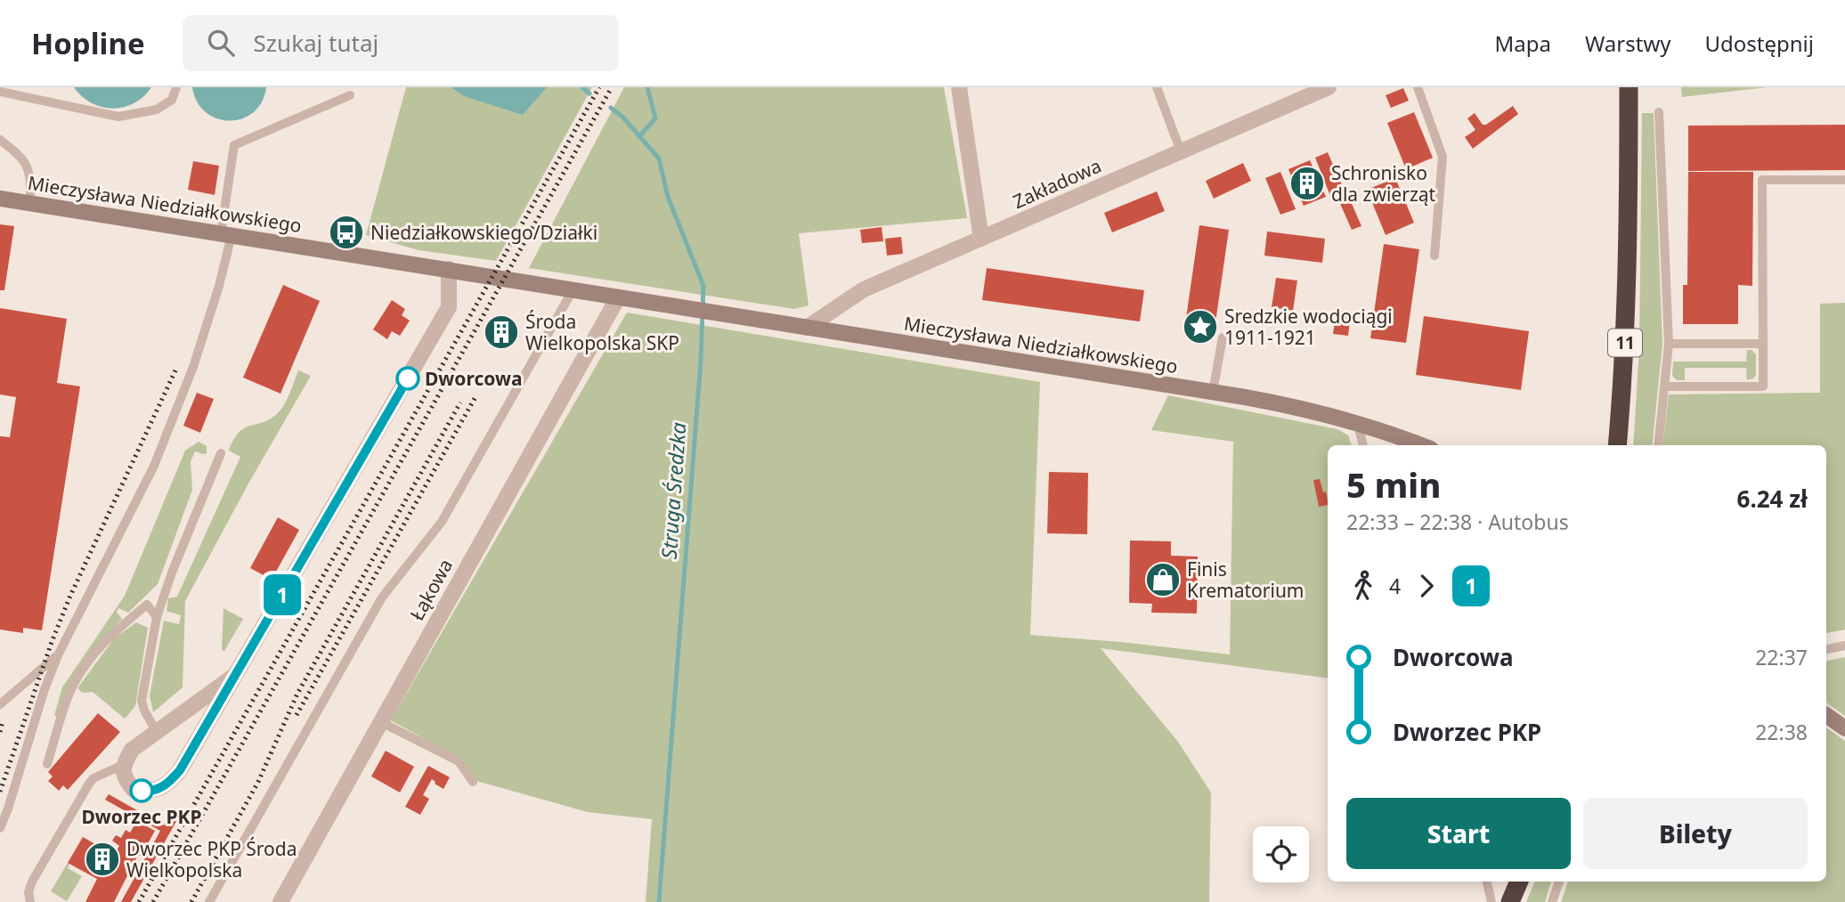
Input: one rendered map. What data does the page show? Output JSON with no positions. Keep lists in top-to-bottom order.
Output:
{
  "streets": {
    "highway": ["11"],
    "street": ["Zakładowa", "Mieczysława Niedziałkowskiego", "Łąkowa"]
  },
  "crossings": [
    ["Zakładowa", "Mieczysława Niedziałkowskiego"],
    ["Mieczysława Niedziałkowskiego", "Łąkowa"]
  ],
  "water": ["Struga Średzka"],
  "places": {
    "building": ["Schronisko dla zwierząt", "Środa Wielkopolska SKP", "Dworzec PKP Środa Wielkopolska"],
    "bus stop": ["Niedziałkowskiego/Działki"],
    "place": ["Sredzkie wodociągi 1911-1921"],
    "other": ["Dworcowa", "Dworzec PKP"],
    "shop": ["Finis Krematorium"]
  },
  "lines": ["bus line 1"],
  "page": {
    "header": "Hopline",
    "search": "Szukaj tutaj",
    "nav": ["Mapa", "Warstwy", "Udostępnij"],
    "on_map": "1",
    "heading": ["5 min", "22:33 – 22:38 · Autobus", "6.24 zł"],
    "legs": ["4", "1"],
    "list": [
      {
        "name": "Dworcowa",
        "value": "22:37"
      },
      {
        "name": "Dworzec PKP",
        "value": "22:38"
      }
    ],
    "buttons": ["Start", "Bilety"]
  }
}
